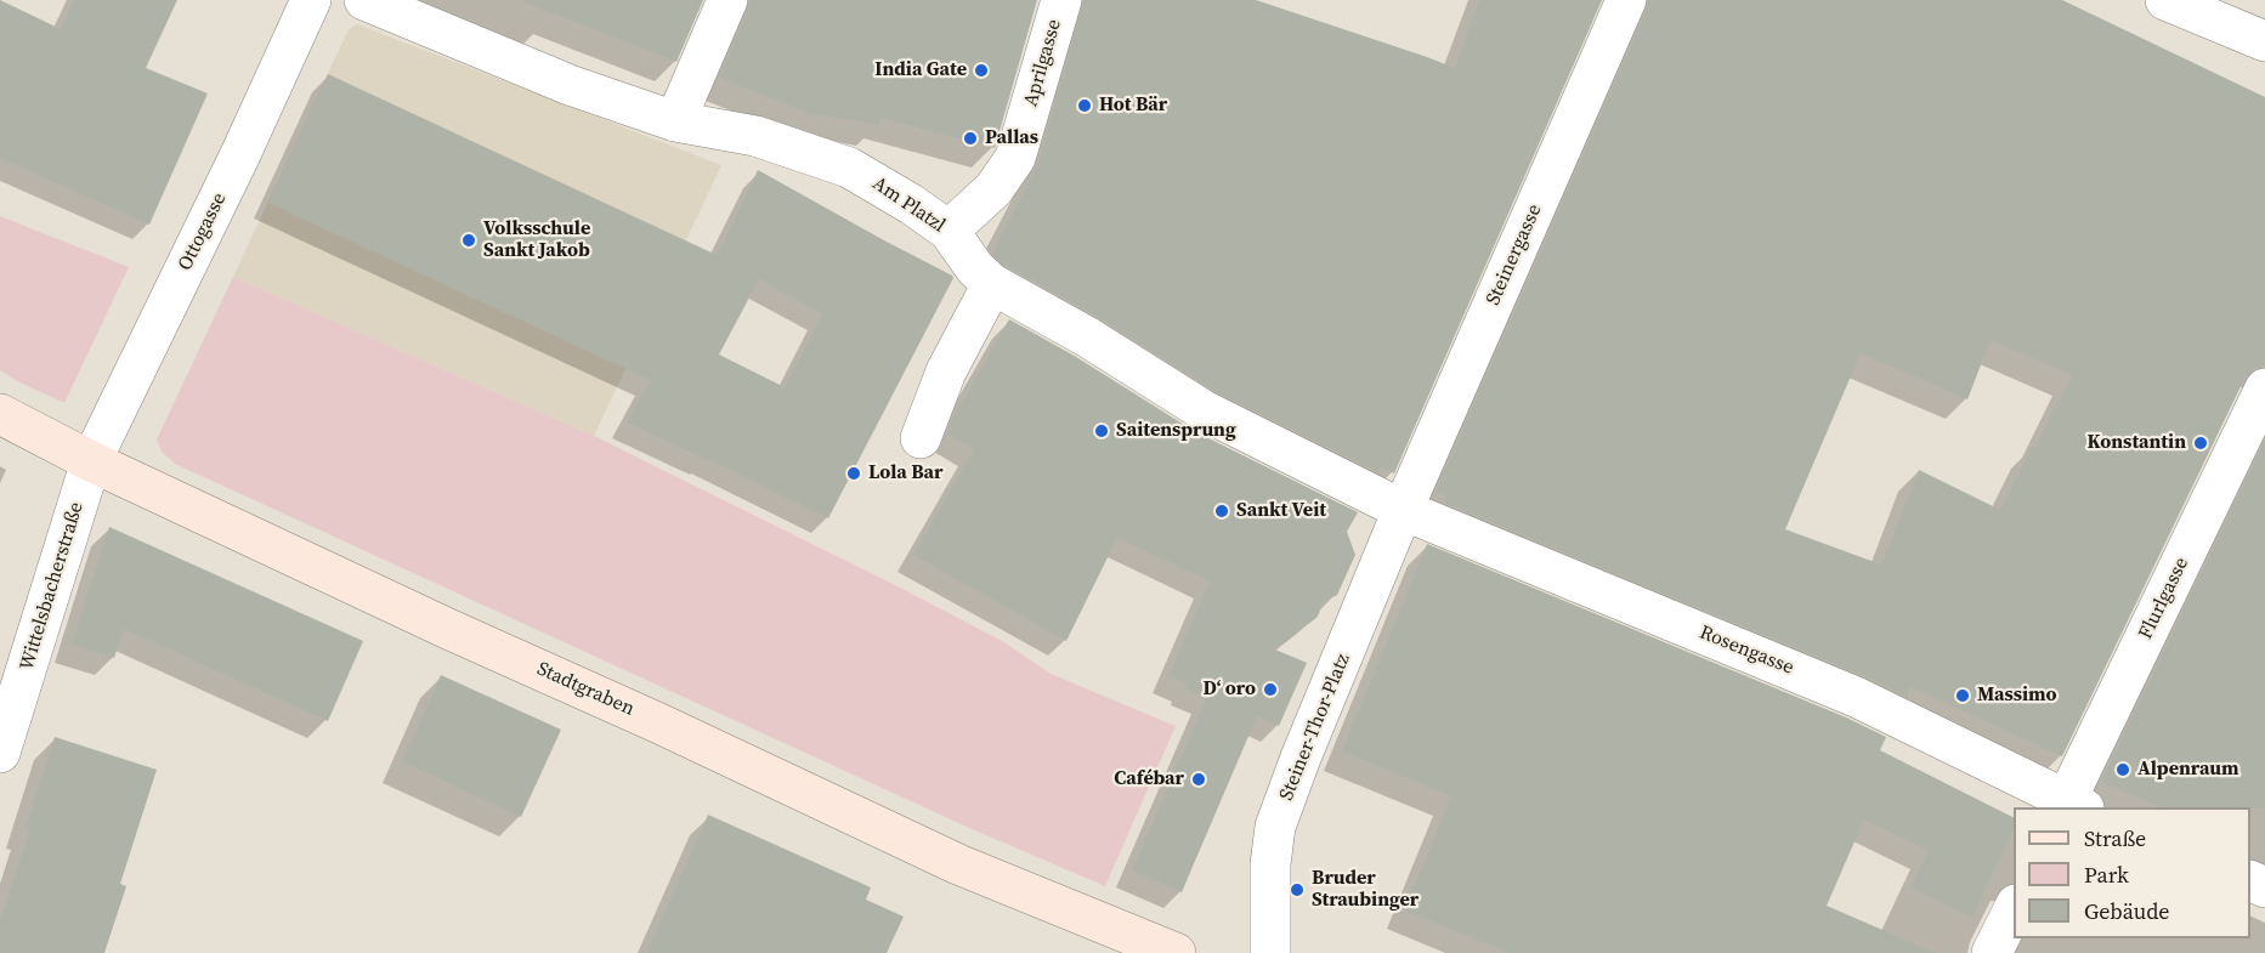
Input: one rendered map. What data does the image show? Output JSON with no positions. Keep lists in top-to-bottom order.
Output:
{
  "streets": {
    "main road": ["Stadtgraben"],
    "street": [
      "Aprilgasse",
      "Am Platzl",
      "Ottogasse",
      "Steinergasse",
      "Wittelsbacherstraße",
      "Flurlgasse",
      "Rosengasse",
      "Steiner-Thor-Platz"
    ]
  },
  "crossings": [
    ["Aprilgasse", "Am Platzl"],
    ["Am Platzl", "Steinergasse"],
    ["Am Platzl", "Rosengasse"],
    ["Am Platzl", "Steiner-Thor-Platz"],
    ["Ottogasse", "Wittelsbacherstraße"],
    ["Ottogasse", "Stadtgraben"],
    ["Steinergasse", "Rosengasse"],
    ["Steinergasse", "Steiner-Thor-Platz"],
    ["Wittelsbacherstraße", "Stadtgraben"],
    ["Flurlgasse", "Rosengasse"],
    ["Rosengasse", "Steiner-Thor-Platz"]
  ],
  "places": [
    "India Gate",
    "Hot Bär",
    "Pallas",
    "Volksschule Sankt Jakob",
    "Saitensprung",
    "Konstantin",
    "Lola Bar",
    "Sankt Veit",
    "D‘ oro",
    "Massimo",
    "Alpenraum",
    "Cafébar",
    "Bruder Straubinger"
  ],
  "legend": ["Straße", "Park", "Gebäude"]
}
